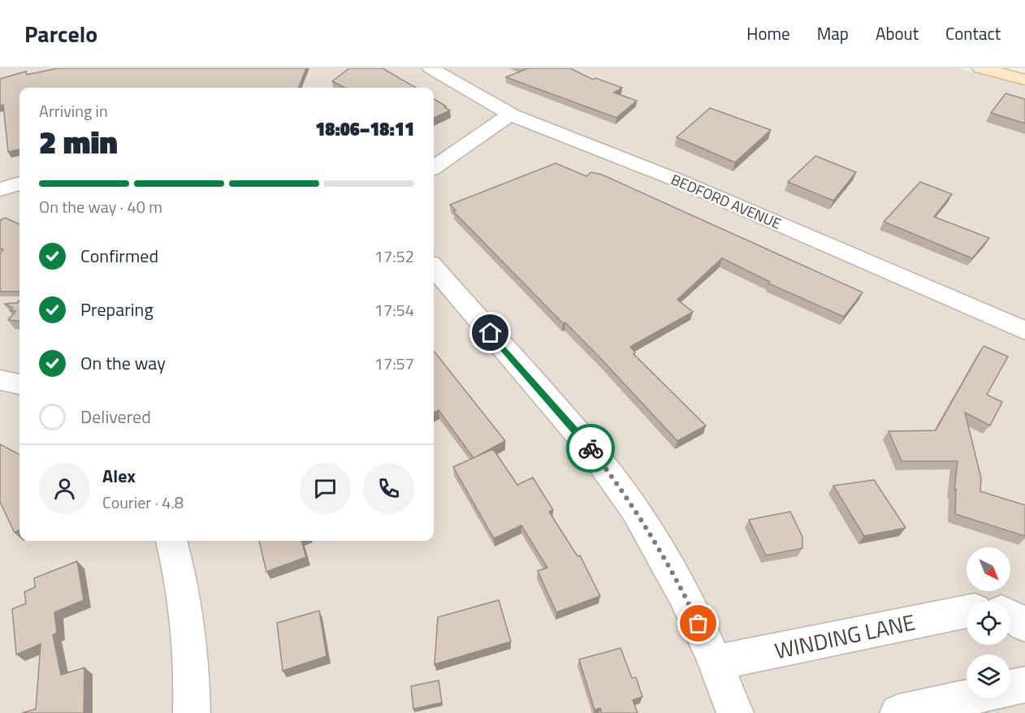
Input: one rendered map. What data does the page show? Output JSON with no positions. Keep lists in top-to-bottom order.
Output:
{
  "streets": {
    "street": ["BEDFORD AVENUE", "WINDING LANE"]
  },
  "north": "bottom right",
  "page": {
    "header": "Parcelo",
    "nav": [
      "Home",
      "Map",
      "About",
      "Contact"
    ],
    "heading": ["2 min", "Arriving in", "18:06–18:11"],
    "panel": ["Alex", "Courier · 4.8"],
    "bar": "On the way · 40 m",
    "list": [
      ["Confirmed", "17:52"],
      ["Preparing", "17:54"],
      ["On the way", "17:57"],
      "Delivered"
    ]
  }
}
